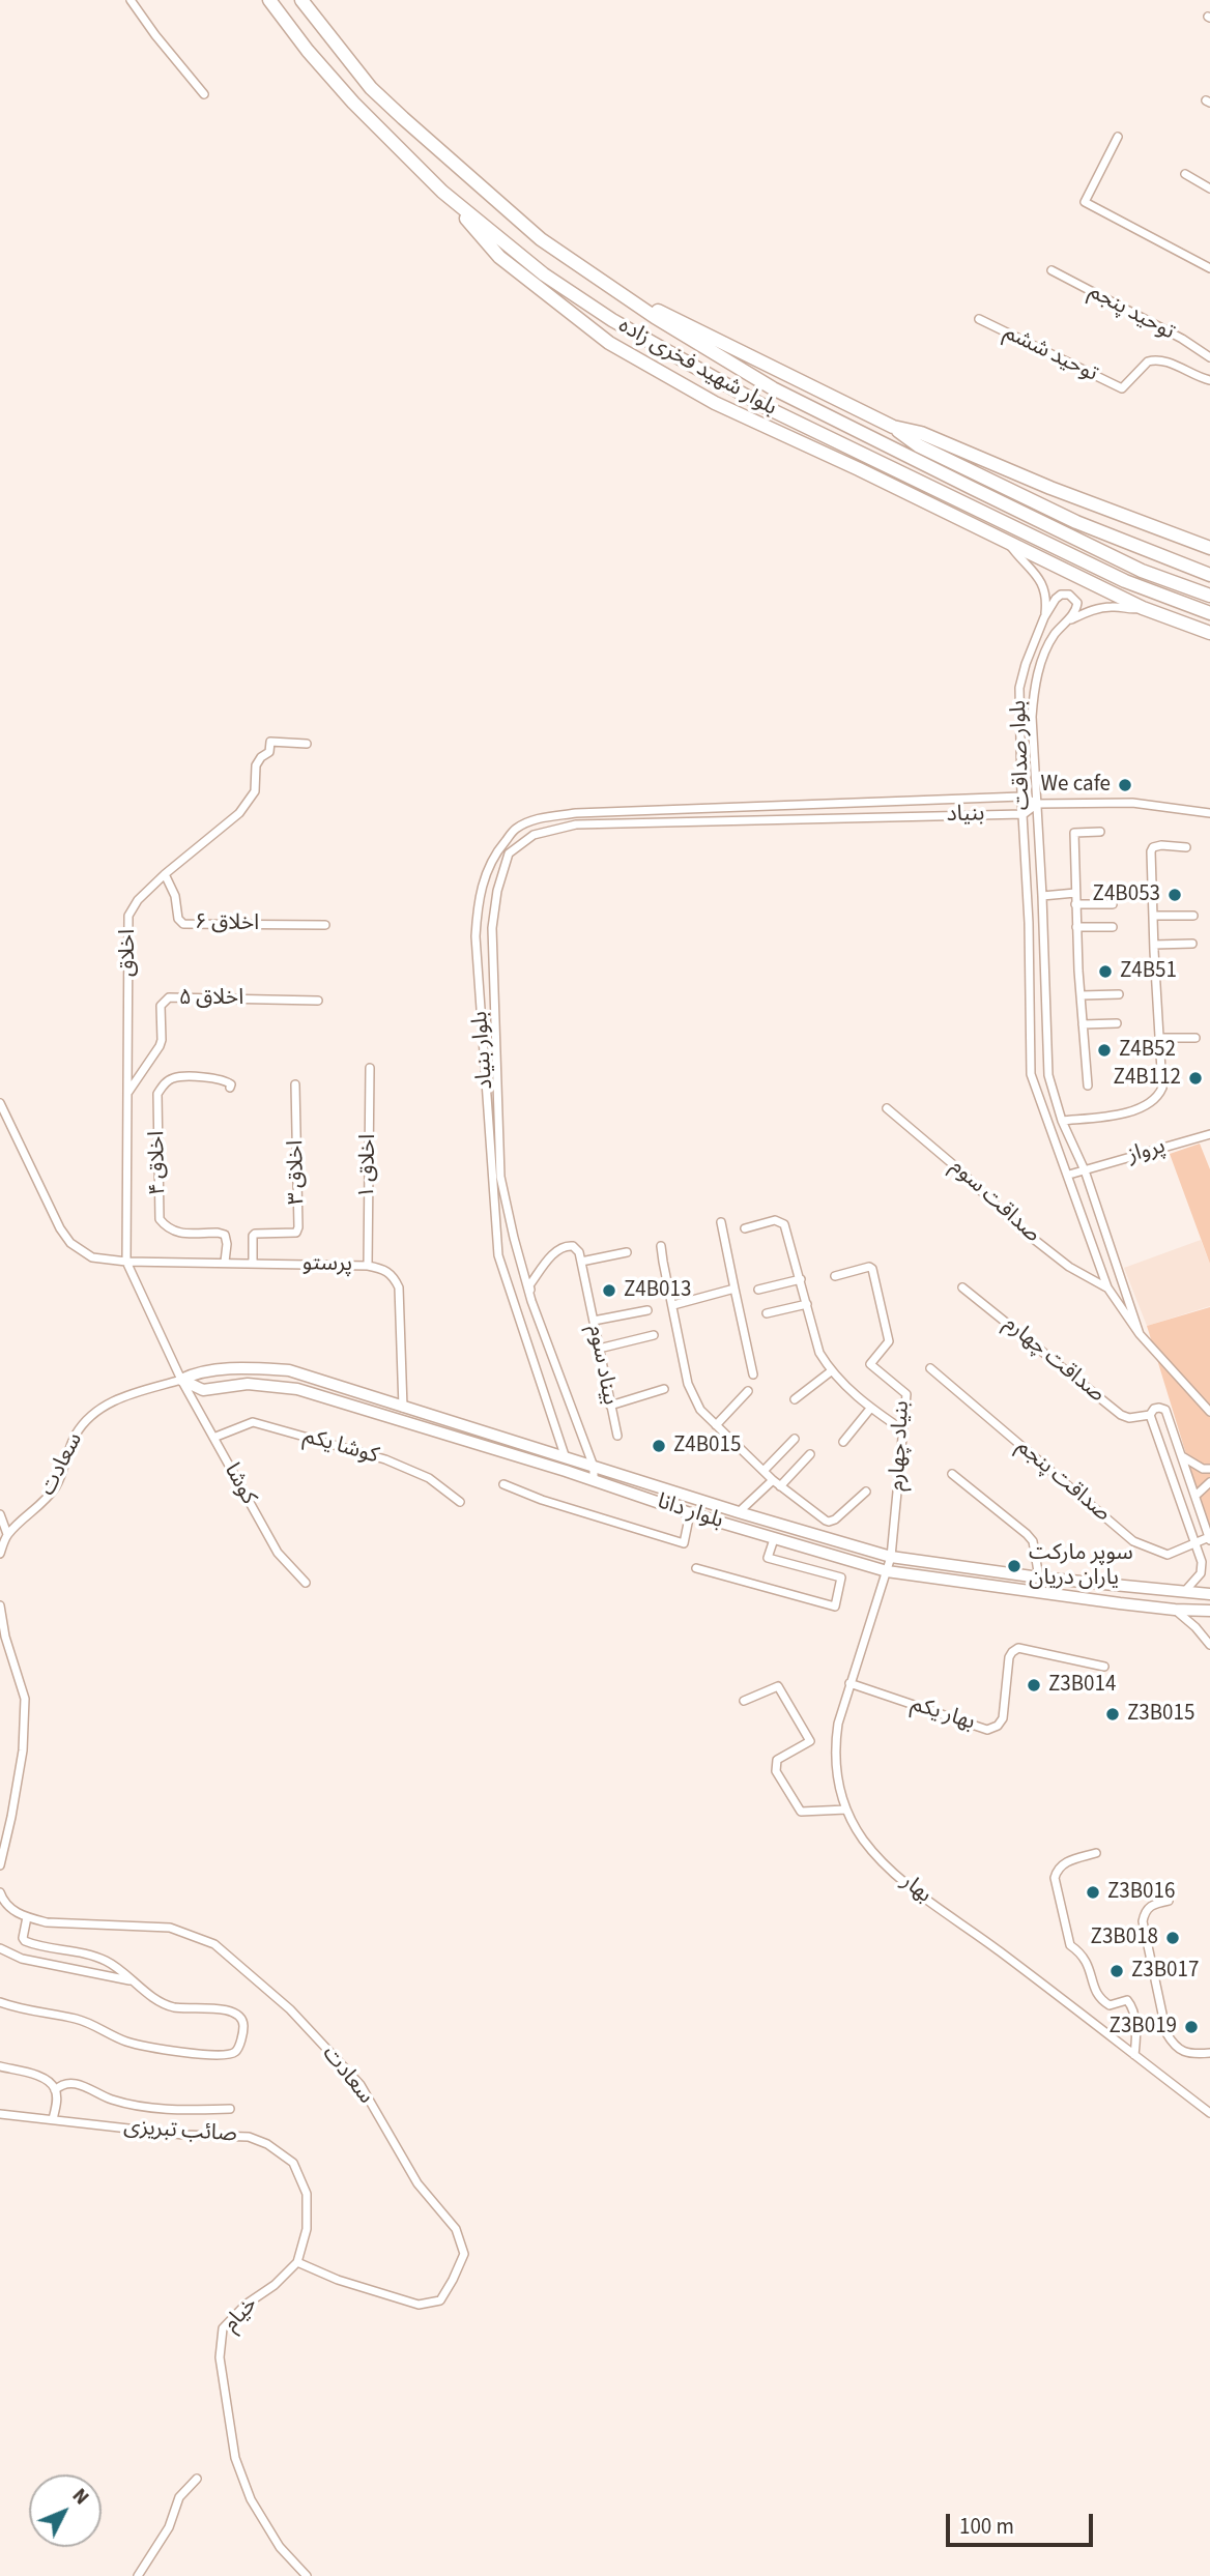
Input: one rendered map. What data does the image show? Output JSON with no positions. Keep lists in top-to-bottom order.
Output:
{
  "streets": {
    "main road": ["بلوار شهید فخری زاده"],
    "street": [
      "توحید پنجم",
      "توحید ششم",
      "بلوار صداقت",
      "بنیاد",
      "اخلاق ۶",
      "اخلاق",
      "اخلاق ۵",
      "بلوار بنیاد",
      "پرواز",
      "اخلاق ۴",
      "اخلاق ۱",
      "اخلاق ۳",
      "صداقت سوم",
      "پرستو",
      "صداقت چهارم",
      "بیناد سوم",
      "بنیاد چهارم",
      "کوشا یکم",
      "سعادت",
      "صداقت پنجم",
      "کوشا",
      "بلوار دانا",
      "بهار یکم",
      "بهار",
      "صائب تبریزی",
      "خیام"
    ]
  },
  "crossings": [
    ["بلوار صداقت", "بنیاد"],
    ["بلوار صداقت", "بلوار بنیاد"],
    ["بلوار صداقت", "پرواز"],
    ["بلوار صداقت", "صداقت سوم"],
    ["بنیاد", "بلوار بنیاد"],
    ["اخلاق ۶", "اخلاق"],
    ["اخلاق", "اخلاق ۵"],
    ["اخلاق", "پرستو"],
    ["بلوار بنیاد", "بلوار دانا"],
    ["اخلاق ۴", "پرستو"],
    ["اخلاق ۱", "پرستو"],
    ["اخلاق ۳", "پرستو"],
    ["پرستو", "بلوار دانا"],
    ["بنیاد چهارم", "بلوار دانا"],
    ["بنیاد چهارم", "بهار"],
    ["کوشا یکم", "کوشا"],
    ["سعادت", "کوشا"],
    ["سعادت", "بلوار دانا"],
    ["سعادت", "صائب تبریزی"],
    ["سعادت", "خیام"],
    ["کوشا", "بلوار دانا"],
    ["بلوار دانا", "بهار"],
    ["بهار یکم", "بهار"],
    ["صائب تبریزی", "خیام"]
  ],
  "places": [
    "We cafe",
    "Z4B053",
    "Z4B51",
    "Z4B52",
    "Z4B112",
    "Z4B013",
    "Z4B015",
    "سوپر مارکت یاران دریان",
    "Z3B014",
    "Z3B015",
    "Z3B016",
    "Z3B018",
    "Z3B017",
    "Z3B019"
  ],
  "scale_bar": "100 m",
  "north": "top right"
}
